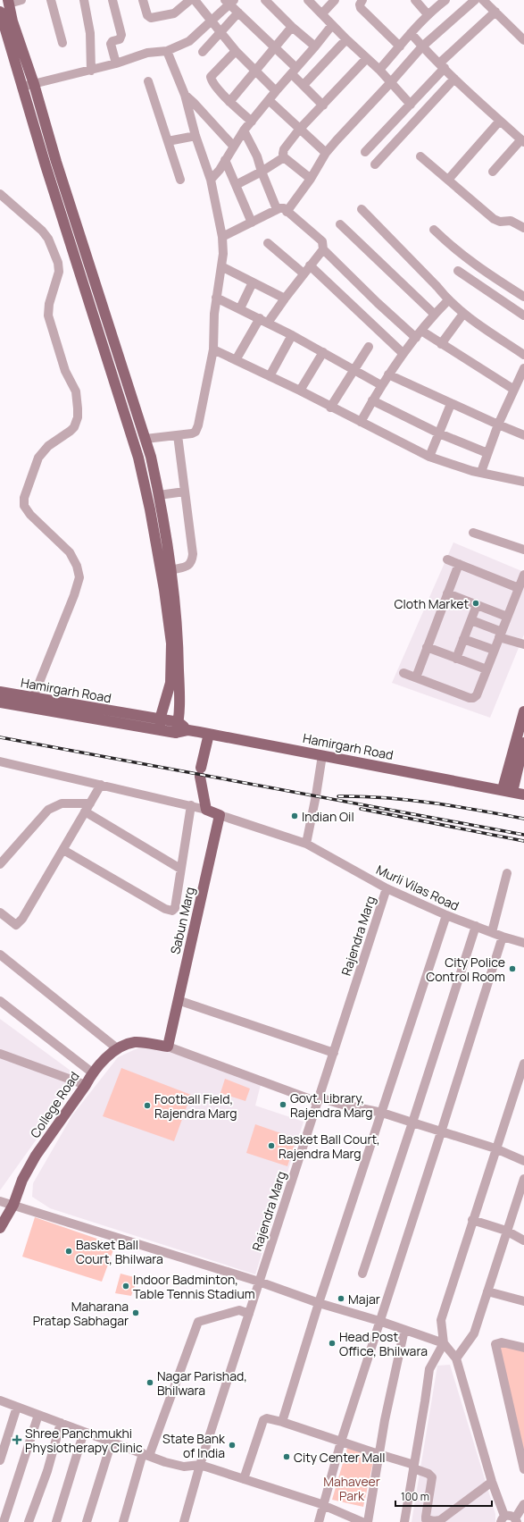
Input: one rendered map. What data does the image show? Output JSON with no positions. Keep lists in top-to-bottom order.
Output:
{
  "streets": {
    "main road": ["Hamirgarh Road", "Sabun Marg", "College Road"],
    "street": ["Murli Vilas Road", "Rajendra Marg"]
  },
  "crossings": [
    ["Murli Vilas Road", "Sabun Marg"],
    ["Murli Vilas Road", "Rajendra Marg"],
    ["Sabun Marg", "College Road"]
  ],
  "parks": ["Mahaveer Park"],
  "places": {
    "other": [
      "Cloth Market",
      "Indian Oil",
      "City Police Control Room",
      "Govt. Library, Rajendra Marg",
      "Football Field, Rajendra Marg",
      "Basket Ball Court, Rajendra Marg",
      "Basket Ball Court, Bhilwara",
      "Indoor Badminton, Table Tennis Stadium",
      "Majar",
      "Maharana Pratap Sabhagar",
      "Head Post Office, Bhilwara",
      "Nagar Parishad, Bhilwara",
      "State Bank of India",
      "City Center Mall"
    ],
    "health": ["Shree Panchmukhi Physiotherapy Clinic"]
  },
  "scale_bar": "100 m"
}
